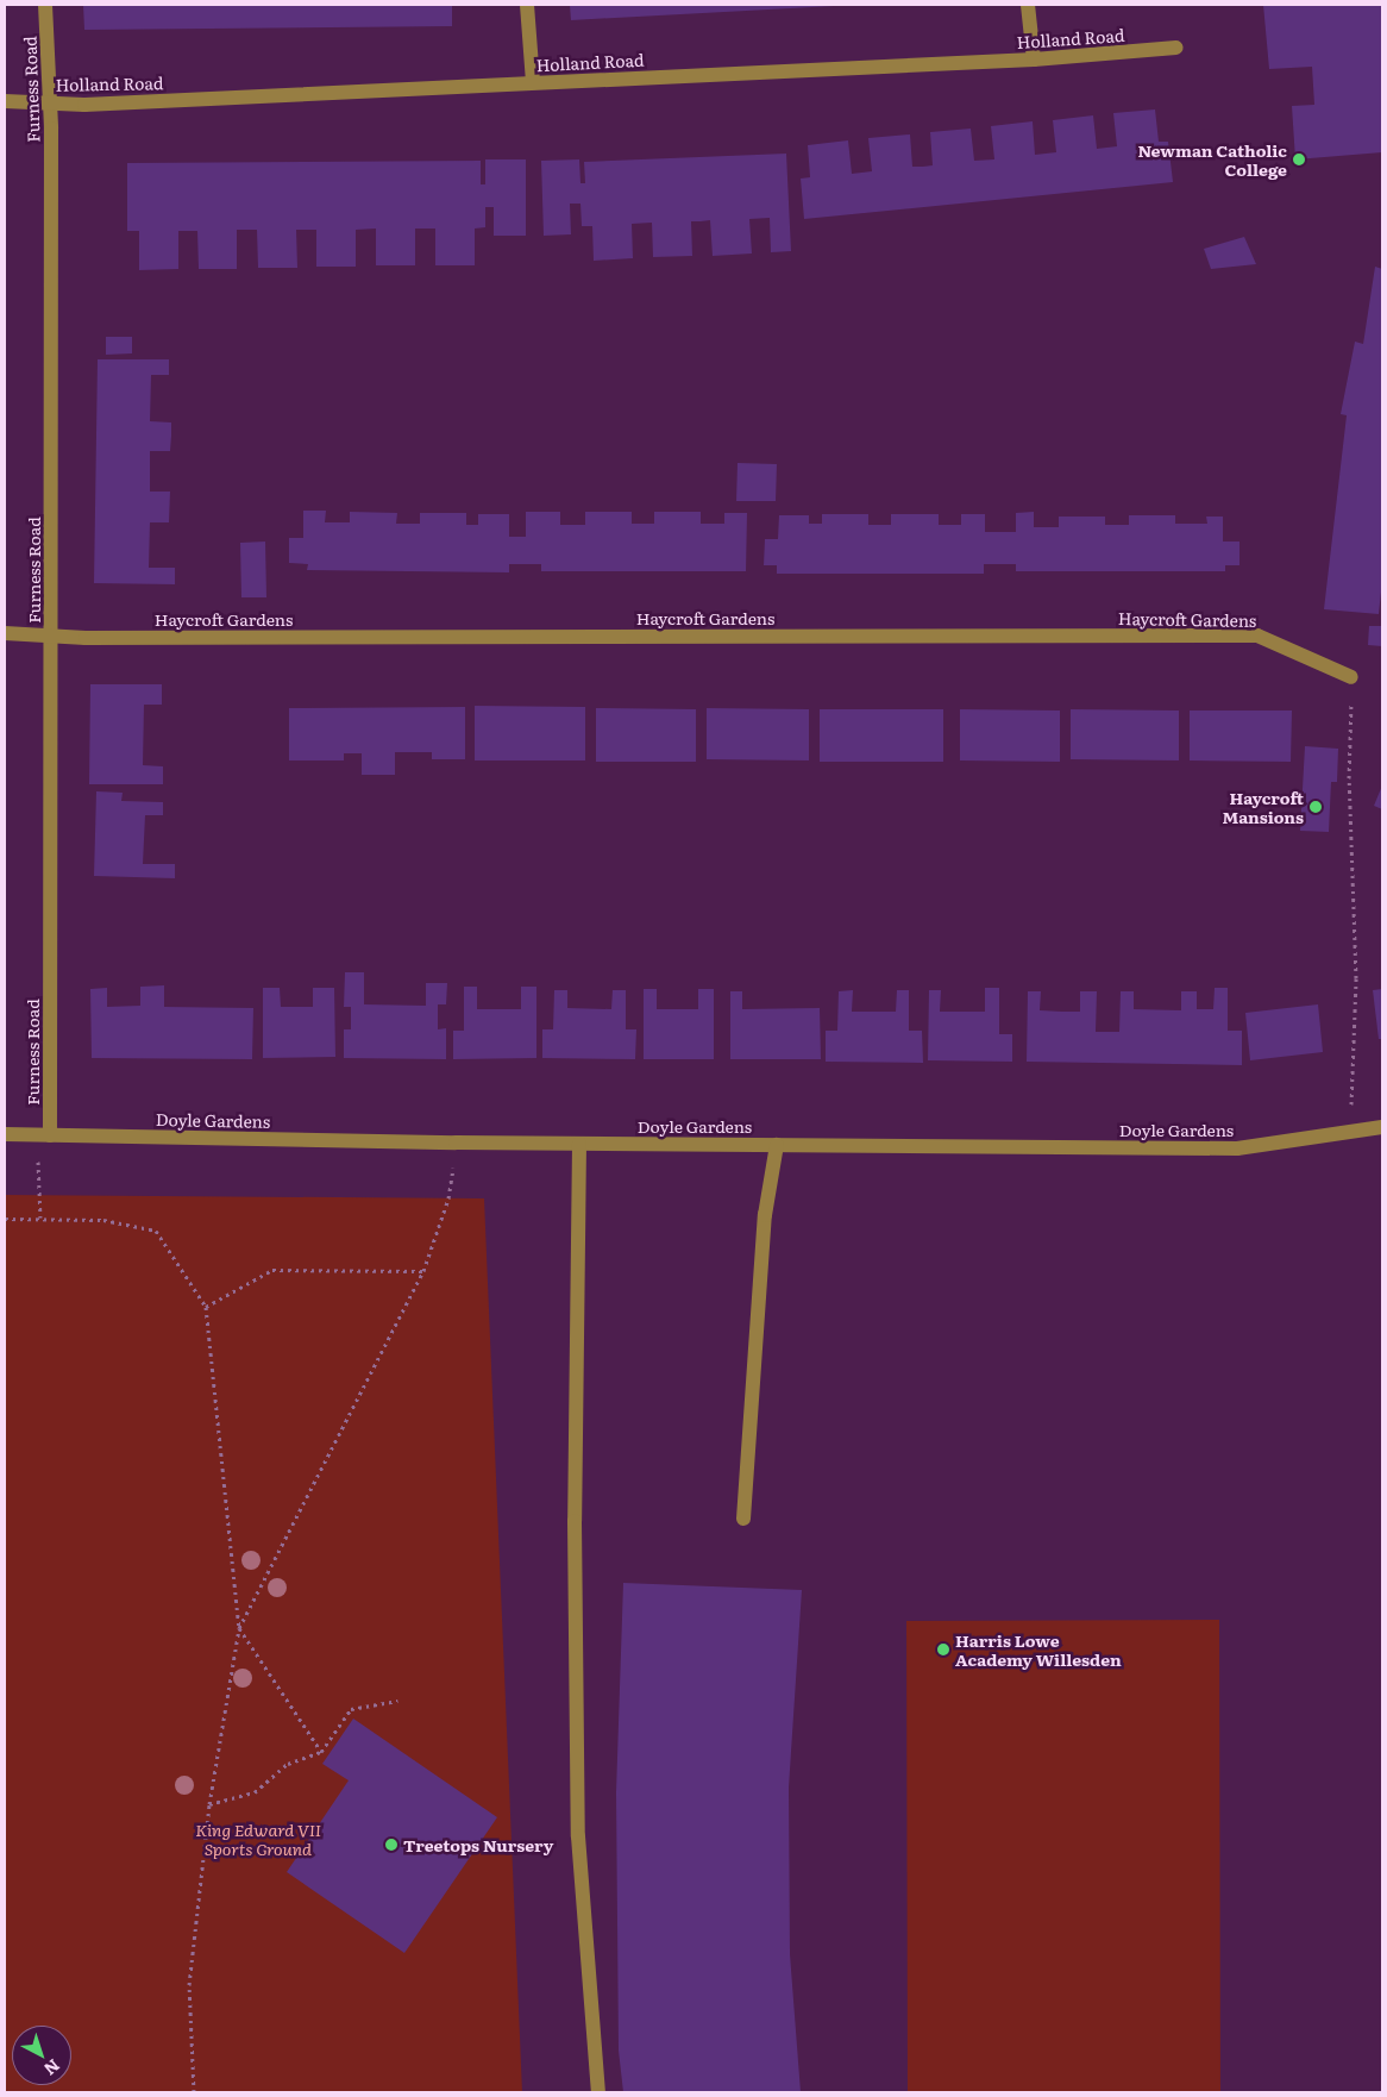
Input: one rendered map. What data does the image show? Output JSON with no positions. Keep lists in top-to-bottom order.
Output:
{
  "streets": {
    "street": [
      "Holland Road",
      "Furness Road",
      "Haycroft Gardens",
      "Doyle Gardens"
    ]
  },
  "crossings": [
    ["Holland Road", "Furness Road"],
    ["Furness Road", "Haycroft Gardens"],
    ["Furness Road", "Doyle Gardens"]
  ],
  "parks": ["King Edward VII Sports Ground"],
  "places": [
    "Newman Catholic College",
    "Haycroft Mansions",
    "Harris Lowe Academy Willesden",
    "Treetops Nursery"
  ],
  "north": "bottom right"
}
